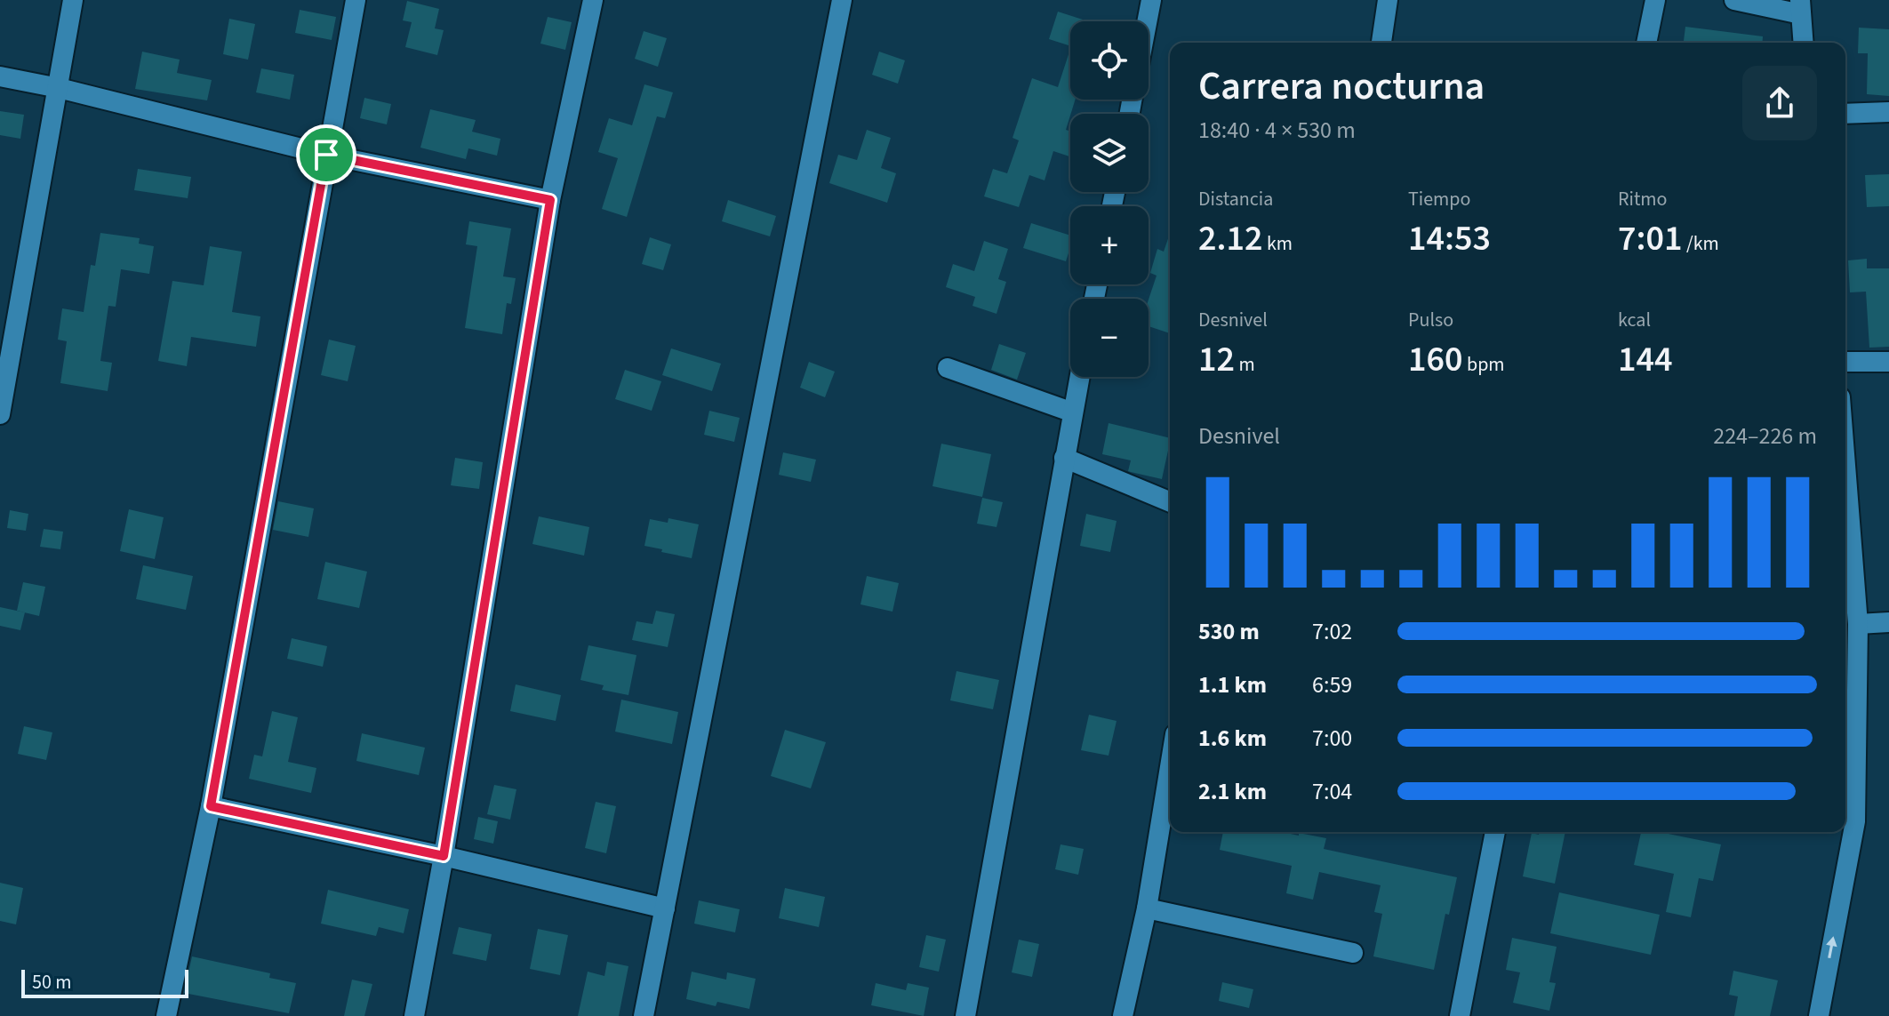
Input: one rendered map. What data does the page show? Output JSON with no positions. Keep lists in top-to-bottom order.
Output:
{
  "scale_bar": "50 m",
  "page": {
    "map_buttons": ["+", "−"],
    "heading": ["Carrera nocturna", "18:40 · 4 × 530 m"],
    "stats": [
      ["Distancia", "2.12 km"],
      ["Tiempo", "14:53"],
      ["Ritmo", "7:01 /km"],
      ["Desnivel", "12 m"],
      ["Pulso", "160 bpm"],
      ["kcal", "144"]
    ],
    "chart": ["Desnivel", "224–226 m"],
    "list": [
      {
        "name": "530 m",
        "note": "7:02"
      },
      {
        "name": "1.1 km",
        "note": "6:59"
      },
      {
        "name": "1.6 km",
        "note": "7:00"
      },
      {
        "name": "2.1 km",
        "note": "7:04"
      }
    ],
    "scale": "50 m"
  }
}
